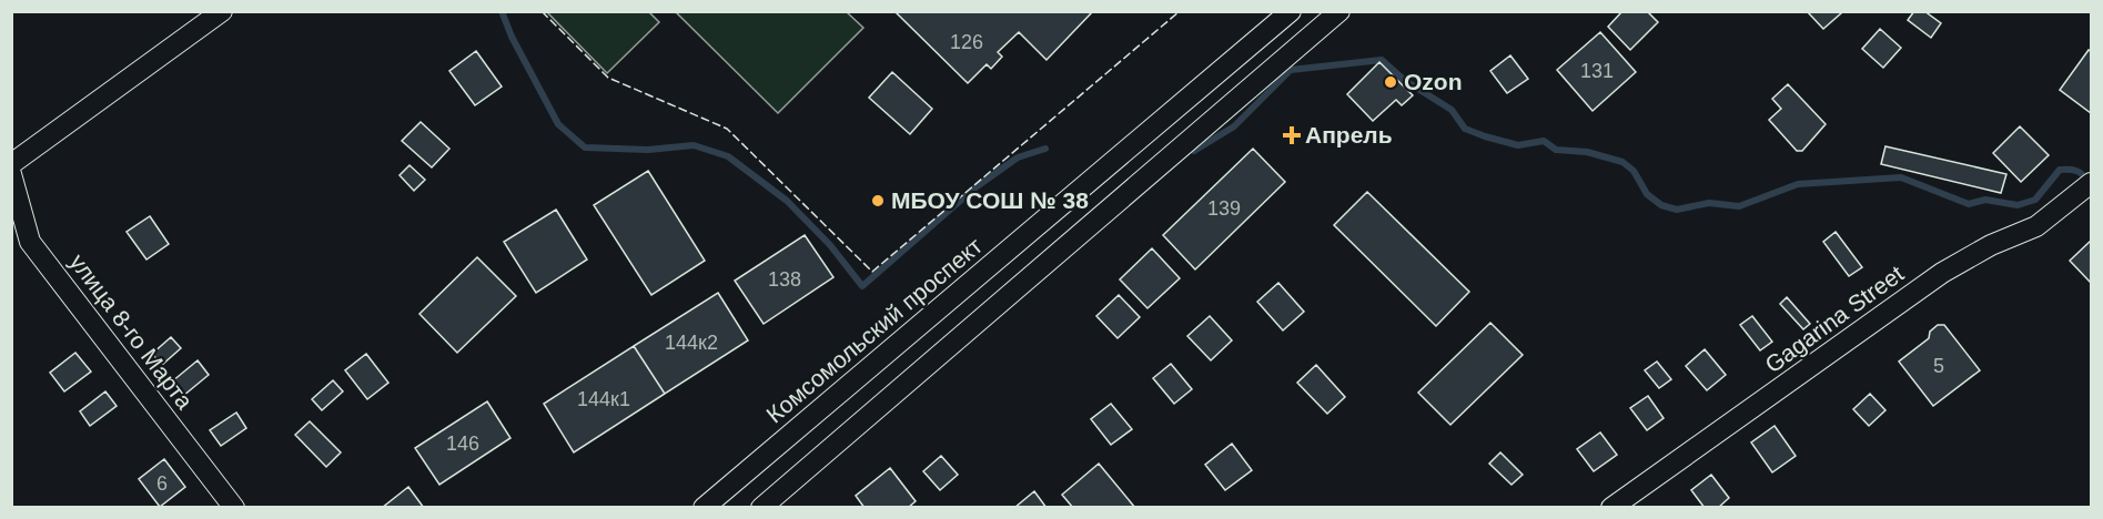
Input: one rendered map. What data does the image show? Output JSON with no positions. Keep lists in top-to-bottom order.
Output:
{
  "streets": {
    "street": ["Gagarina Street", "Комсомольский проспект", "улица 8-го Марта"]
  },
  "places": {
    "other": ["Ozon", "МБОУ СОШ № 38"],
    "health": ["Апрель"]
  },
  "house_numbers": [
    "126",
    "131",
    "139",
    "138",
    "144к2",
    "5",
    "144к1",
    "146",
    "6"
  ]
}
